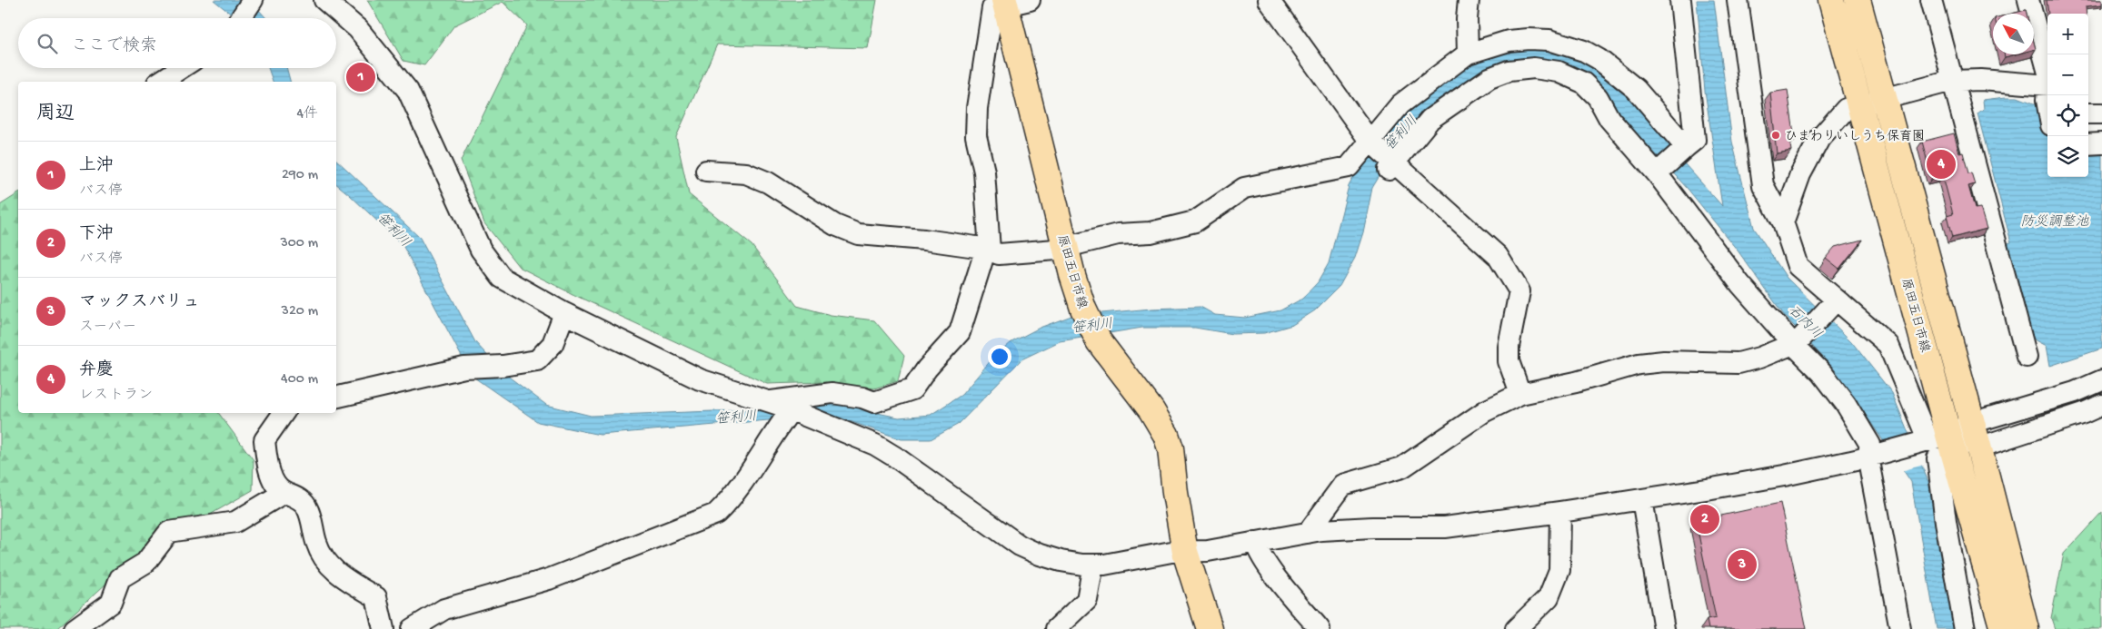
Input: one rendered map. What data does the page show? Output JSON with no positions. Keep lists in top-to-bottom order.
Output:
{
  "streets": {
    "main road": ["原田五日市線"]
  },
  "water": ["笹利川", "防災調整池", "石内川"],
  "places": ["ひまわりいしうち保育園"],
  "north": "top left",
  "page": {
    "map_buttons": ["+", "−"],
    "search": "ここで検索",
    "pins": [
      "1",
      "4",
      "2",
      "3"
    ],
    "heading": ["周辺", "4件"],
    "list": [
      {
        "mark": "1",
        "name": "上沖",
        "note": "バス停",
        "value": "290 m"
      },
      {
        "mark": "2",
        "name": "下沖",
        "note": "バス停",
        "value": "300 m"
      },
      {
        "mark": "3",
        "name": "マックスバリュ",
        "note": "スーパー",
        "value": "320 m"
      },
      {
        "mark": "4",
        "name": "弁慶",
        "note": "レストラン",
        "value": "400 m"
      }
    ]
  }
}
